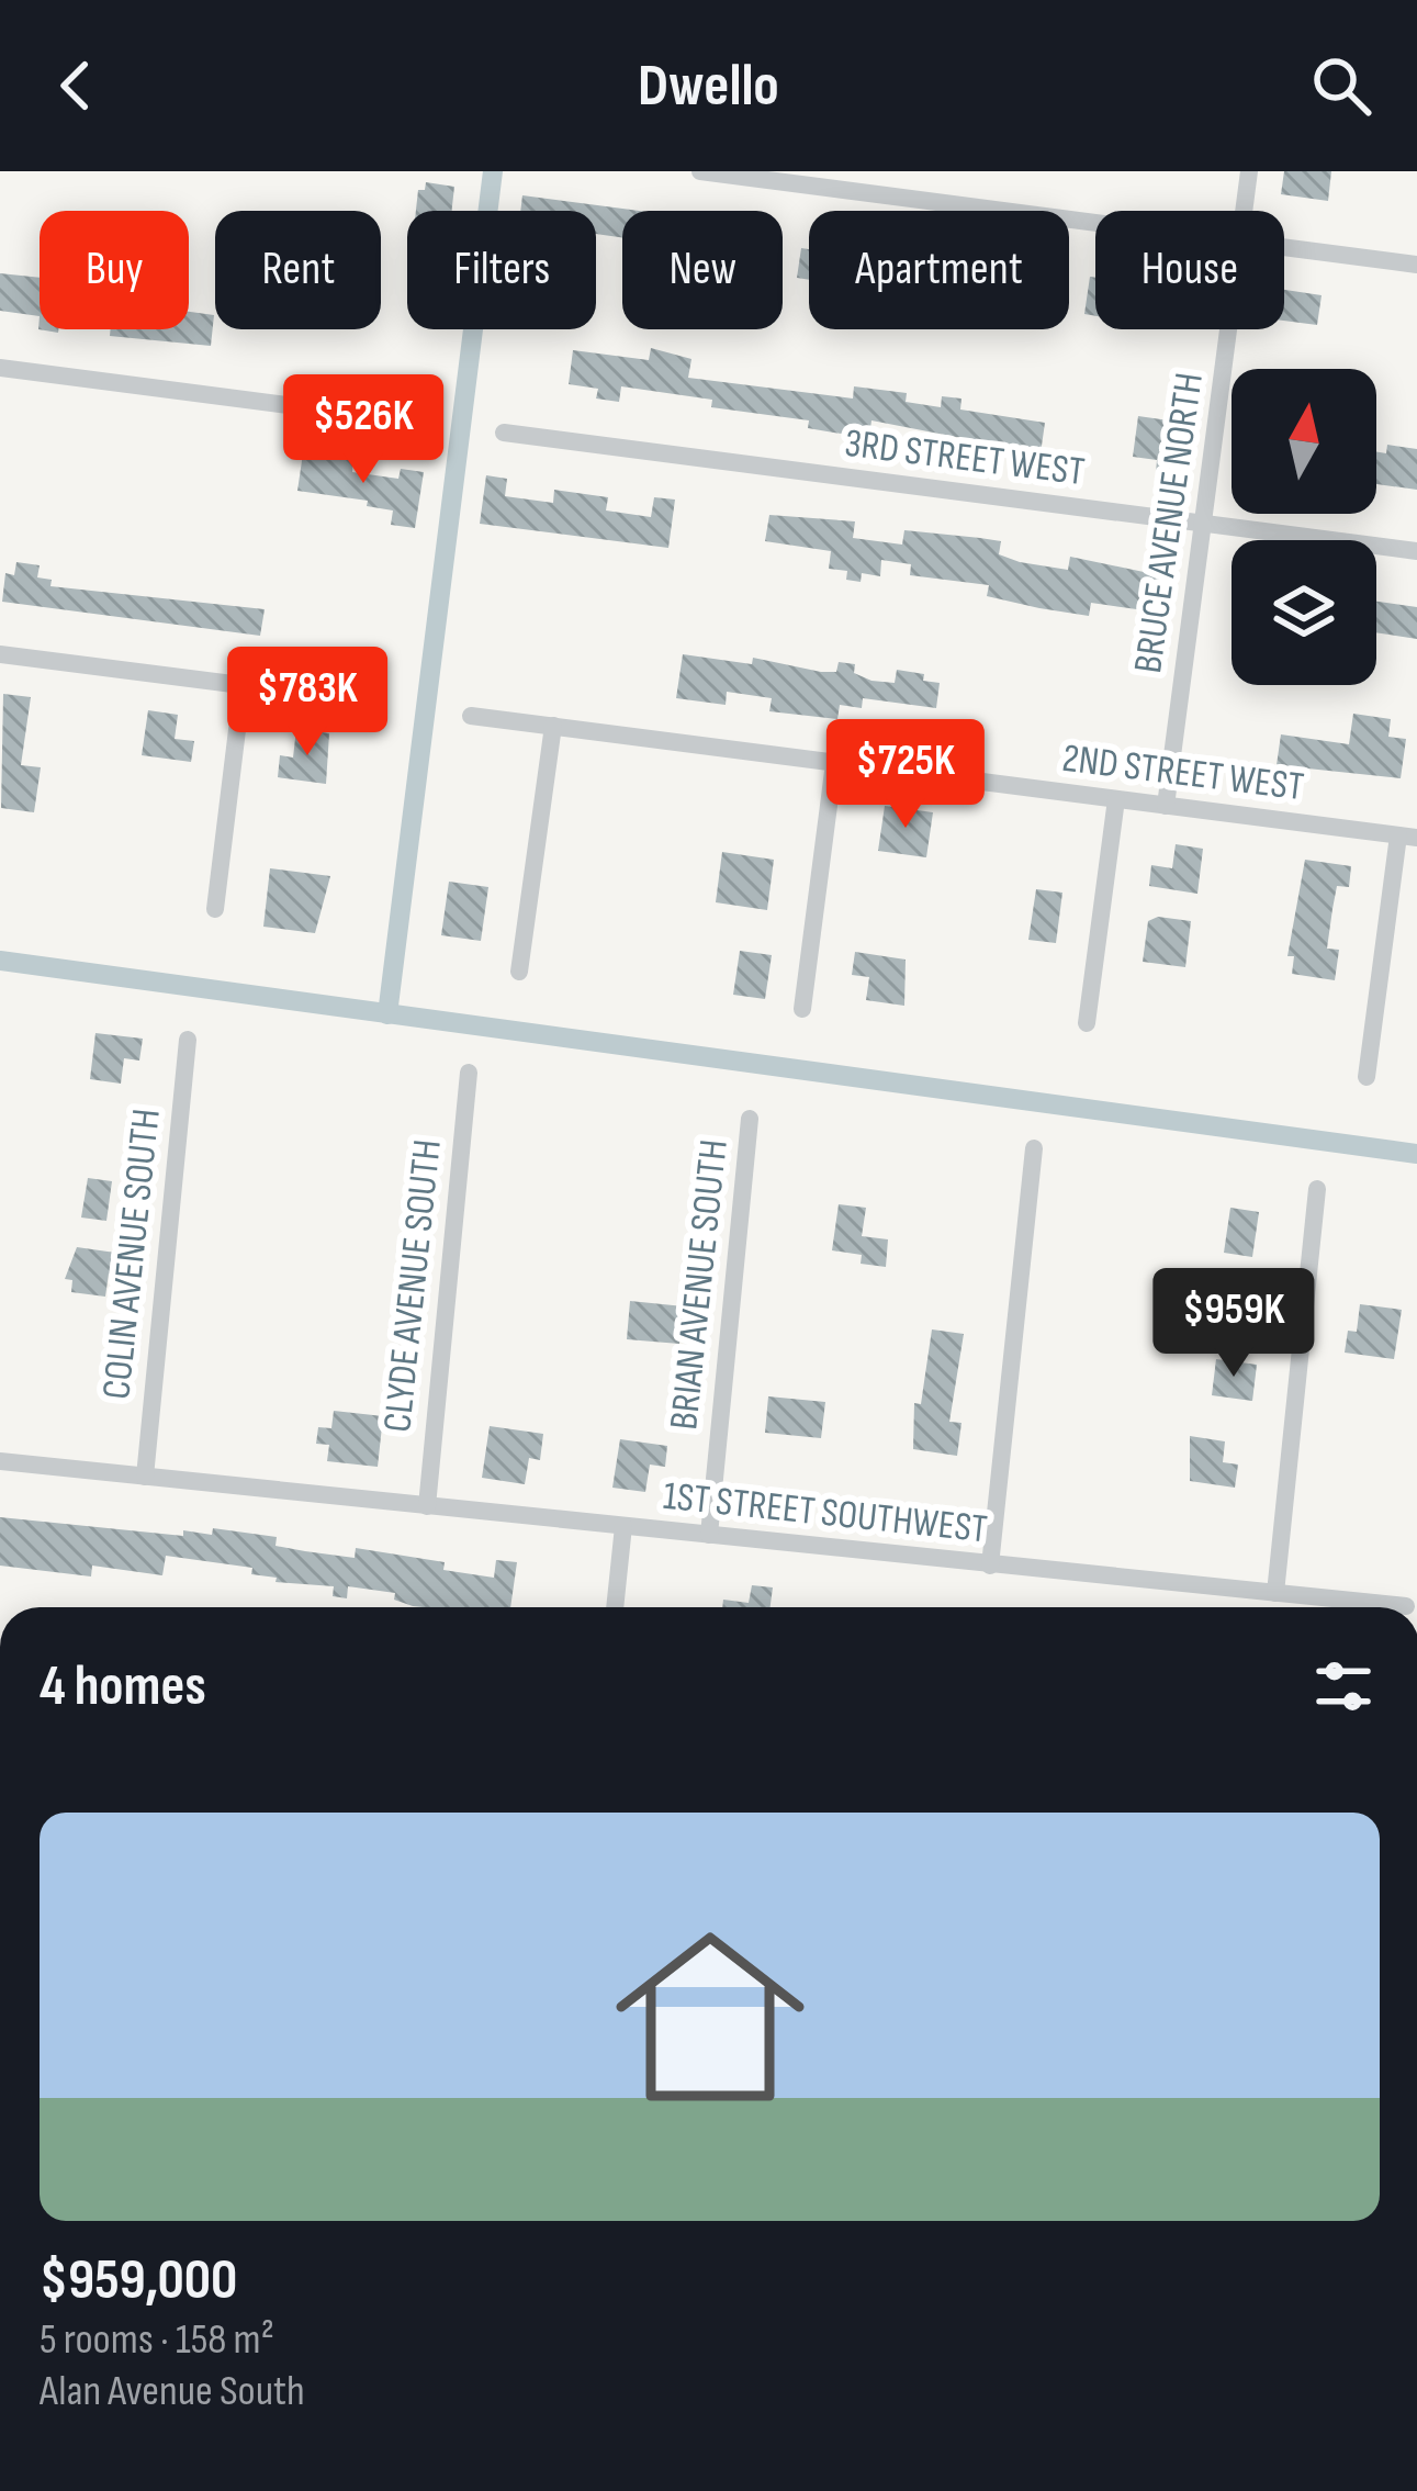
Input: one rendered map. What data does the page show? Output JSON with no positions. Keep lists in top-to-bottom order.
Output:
{
  "streets": {
    "street": [
      "3RD STREET WEST",
      "BRUCE AVENUE NORTH",
      "2ND STREET WEST",
      "COLIN AVENUE SOUTH",
      "BRIAN AVENUE SOUTH",
      "CLYDE AVENUE SOUTH",
      "1ST STREET SOUTHWEST"
    ]
  },
  "crossings": [
    ["3RD STREET WEST", "BRUCE AVENUE NORTH"],
    ["BRUCE AVENUE NORTH", "2ND STREET WEST"],
    ["COLIN AVENUE SOUTH", "1ST STREET SOUTHWEST"],
    ["BRIAN AVENUE SOUTH", "1ST STREET SOUTHWEST"],
    ["CLYDE AVENUE SOUTH", "1ST STREET SOUTHWEST"]
  ],
  "north": "top",
  "page": {
    "header": "Dwello",
    "chip": [
      "Buy",
      "Rent",
      "Filters",
      "New",
      "Apartment",
      "House"
    ],
    "price": [
      "$526K",
      "$783K",
      "$725K",
      "$959K"
    ],
    "heading": "4 homes",
    "list": [
      {
        "name": "$959,000",
        "note": "5 rooms · 158 m² · Alan Avenue South"
      }
    ]
  }
}
